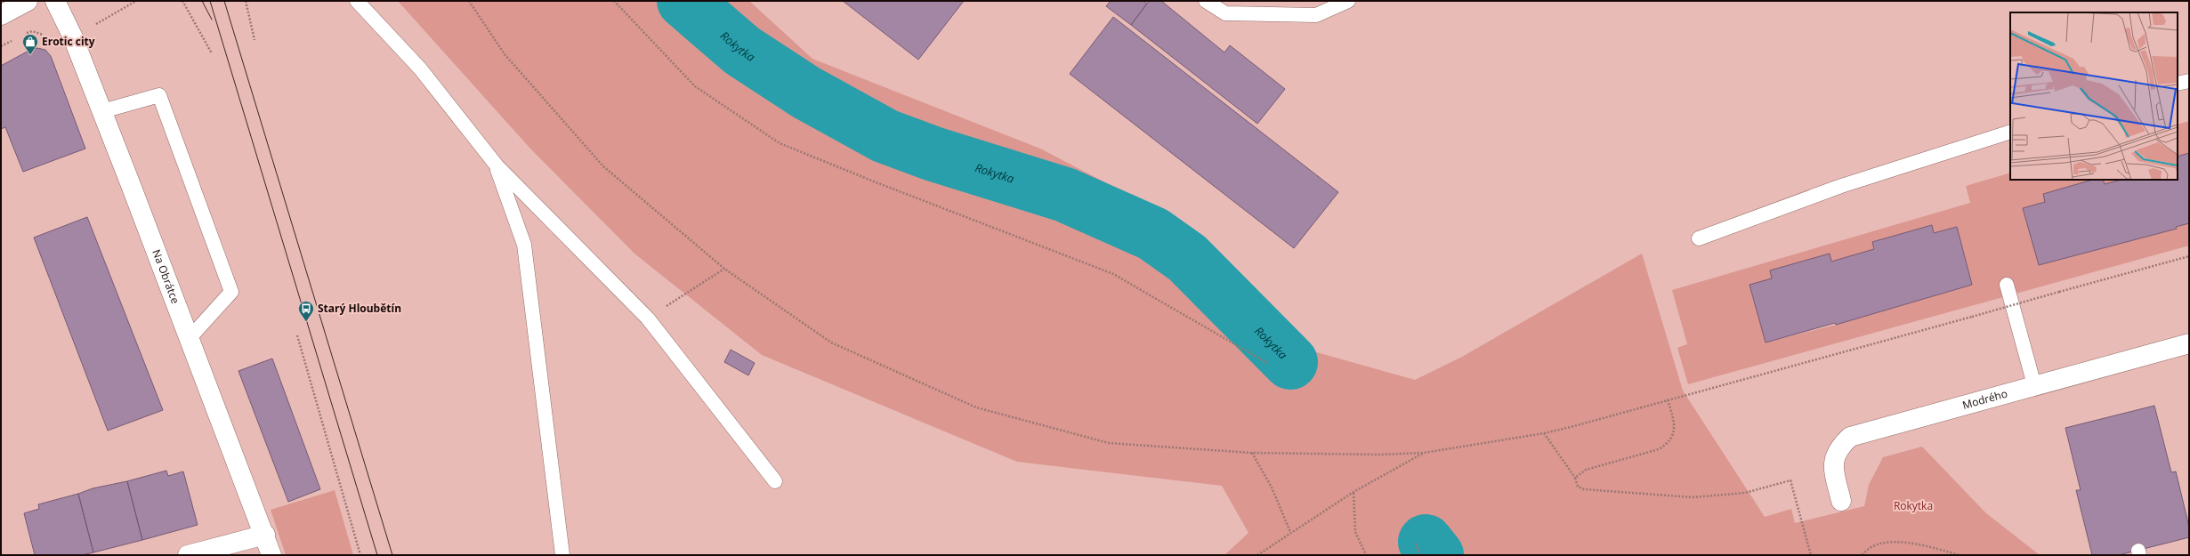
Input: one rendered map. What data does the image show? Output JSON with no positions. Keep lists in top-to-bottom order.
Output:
{
  "streets": {
    "street": ["Na Obrátce", "Modrého"]
  },
  "water": ["Rokytka"],
  "parks": ["Rokytka"],
  "places": {
    "shop": ["Erotic city"],
    "bus stop": ["Starý Hloubětín"]
  }
}
